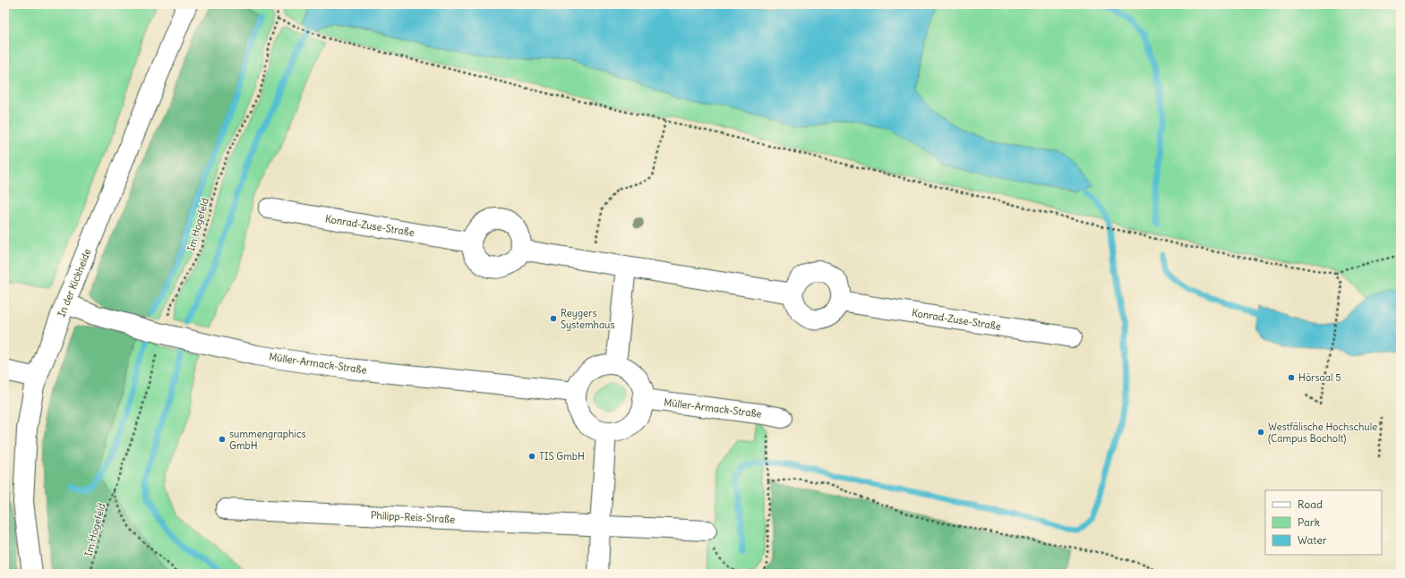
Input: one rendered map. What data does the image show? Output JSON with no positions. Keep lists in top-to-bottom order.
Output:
{
  "streets": {
    "street": [
      "Konrad-Zuse-Straße",
      "In der Kickheide",
      "Müller-Armack-Straße",
      "Philipp-Reis-Straße"
    ],
    "path": ["Im Hogefeld"]
  },
  "crossings": [
    ["Im Hogefeld", "Müller-Armack-Straße"],
    ["In der Kickheide", "Müller-Armack-Straße"]
  ],
  "places": [
    "Reygers Systemhaus",
    "Hörsaal 5",
    "Westfälische Hochschule (Campus Bocholt)",
    "summengraphics GmbH",
    "TIS GmbH"
  ],
  "legend": ["Road", "Park", "Water"]
}
